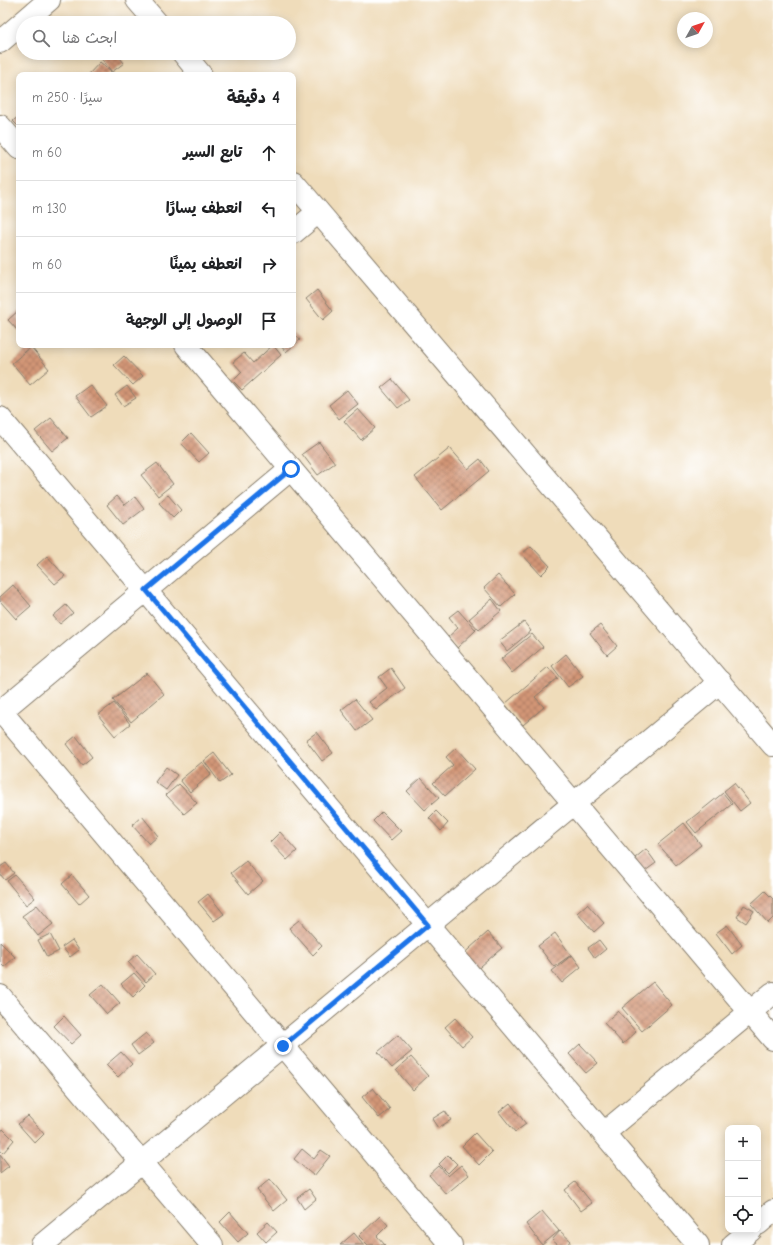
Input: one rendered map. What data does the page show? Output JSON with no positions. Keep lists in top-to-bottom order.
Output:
{
  "north": "top right",
  "page": {
    "search": "ابحث هنا",
    "heading": ["4 دقيقة", "سيرًا · 250 m"],
    "list": [
      ["تابع السير", "60 m"],
      ["انعطف يسارًا", "130 m"],
      ["انعطف يمينًا", "60 m"],
      "الوصول إلى الوجهة"
    ],
    "map_buttons": ["+", "−"]
  }
}
